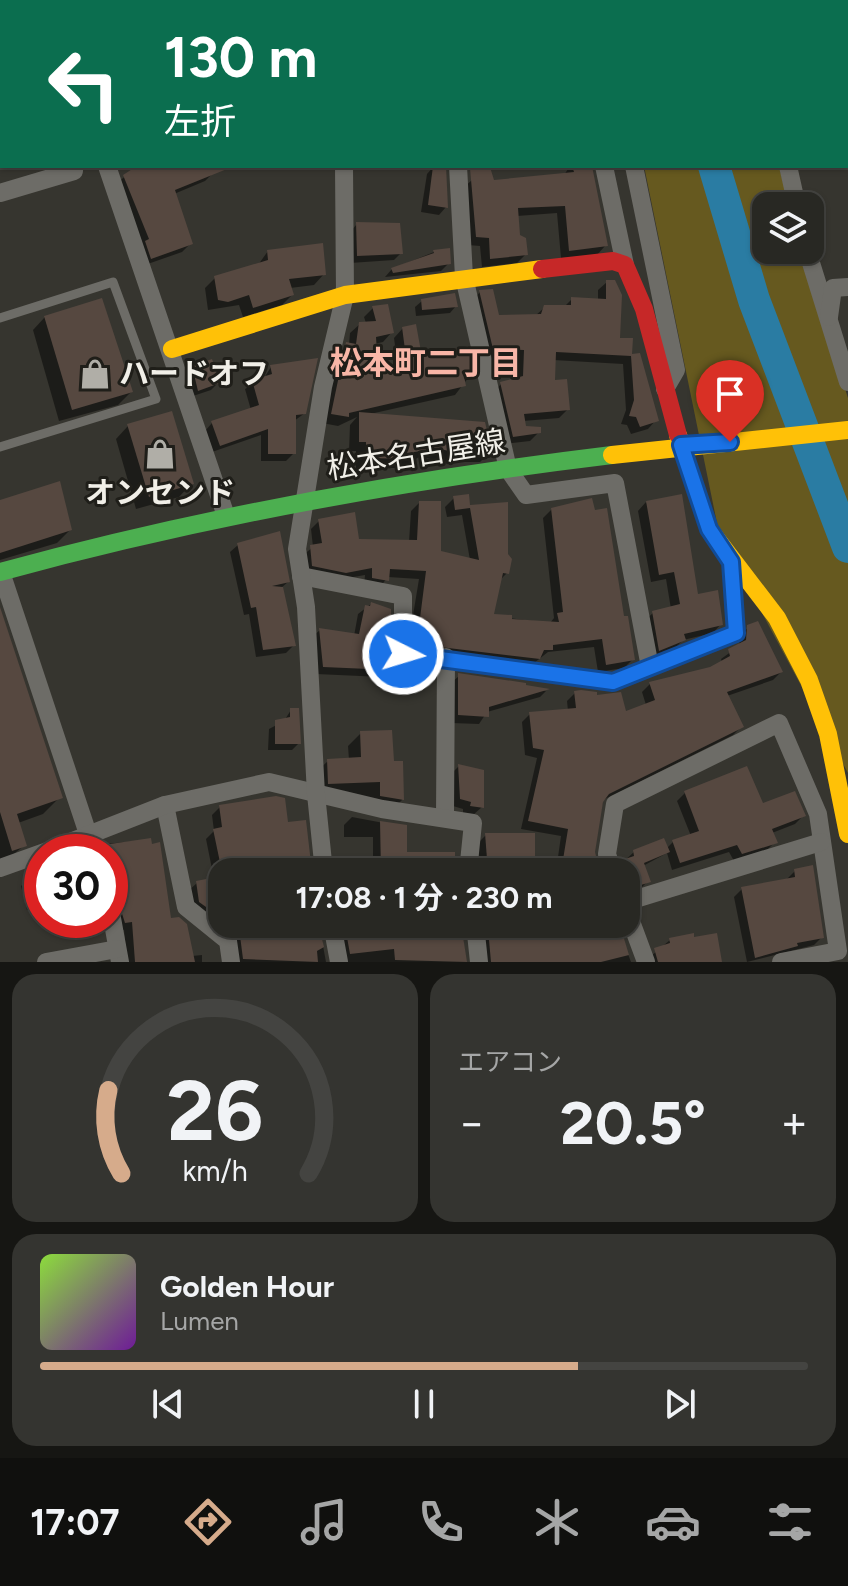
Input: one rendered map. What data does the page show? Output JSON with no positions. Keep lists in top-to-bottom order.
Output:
{
  "streets": {
    "street": ["松本名古屋線"]
  },
  "districts": ["松本町二丁目"],
  "places": {
    "shop": ["ハードオフ", "オンセンド"]
  },
  "page": {
    "turn": ["130 m", "左折"],
    "limit": "30",
    "trip": "17:08 · 1 分 · 230 m",
    "tile": "エアコン",
    "heat": ["−", "20.5°", "+"],
    "song": ["Golden Hour", "Lumen"],
    "tabs": "17:07",
    "gauge": ["26", "km/h"]
  }
}
